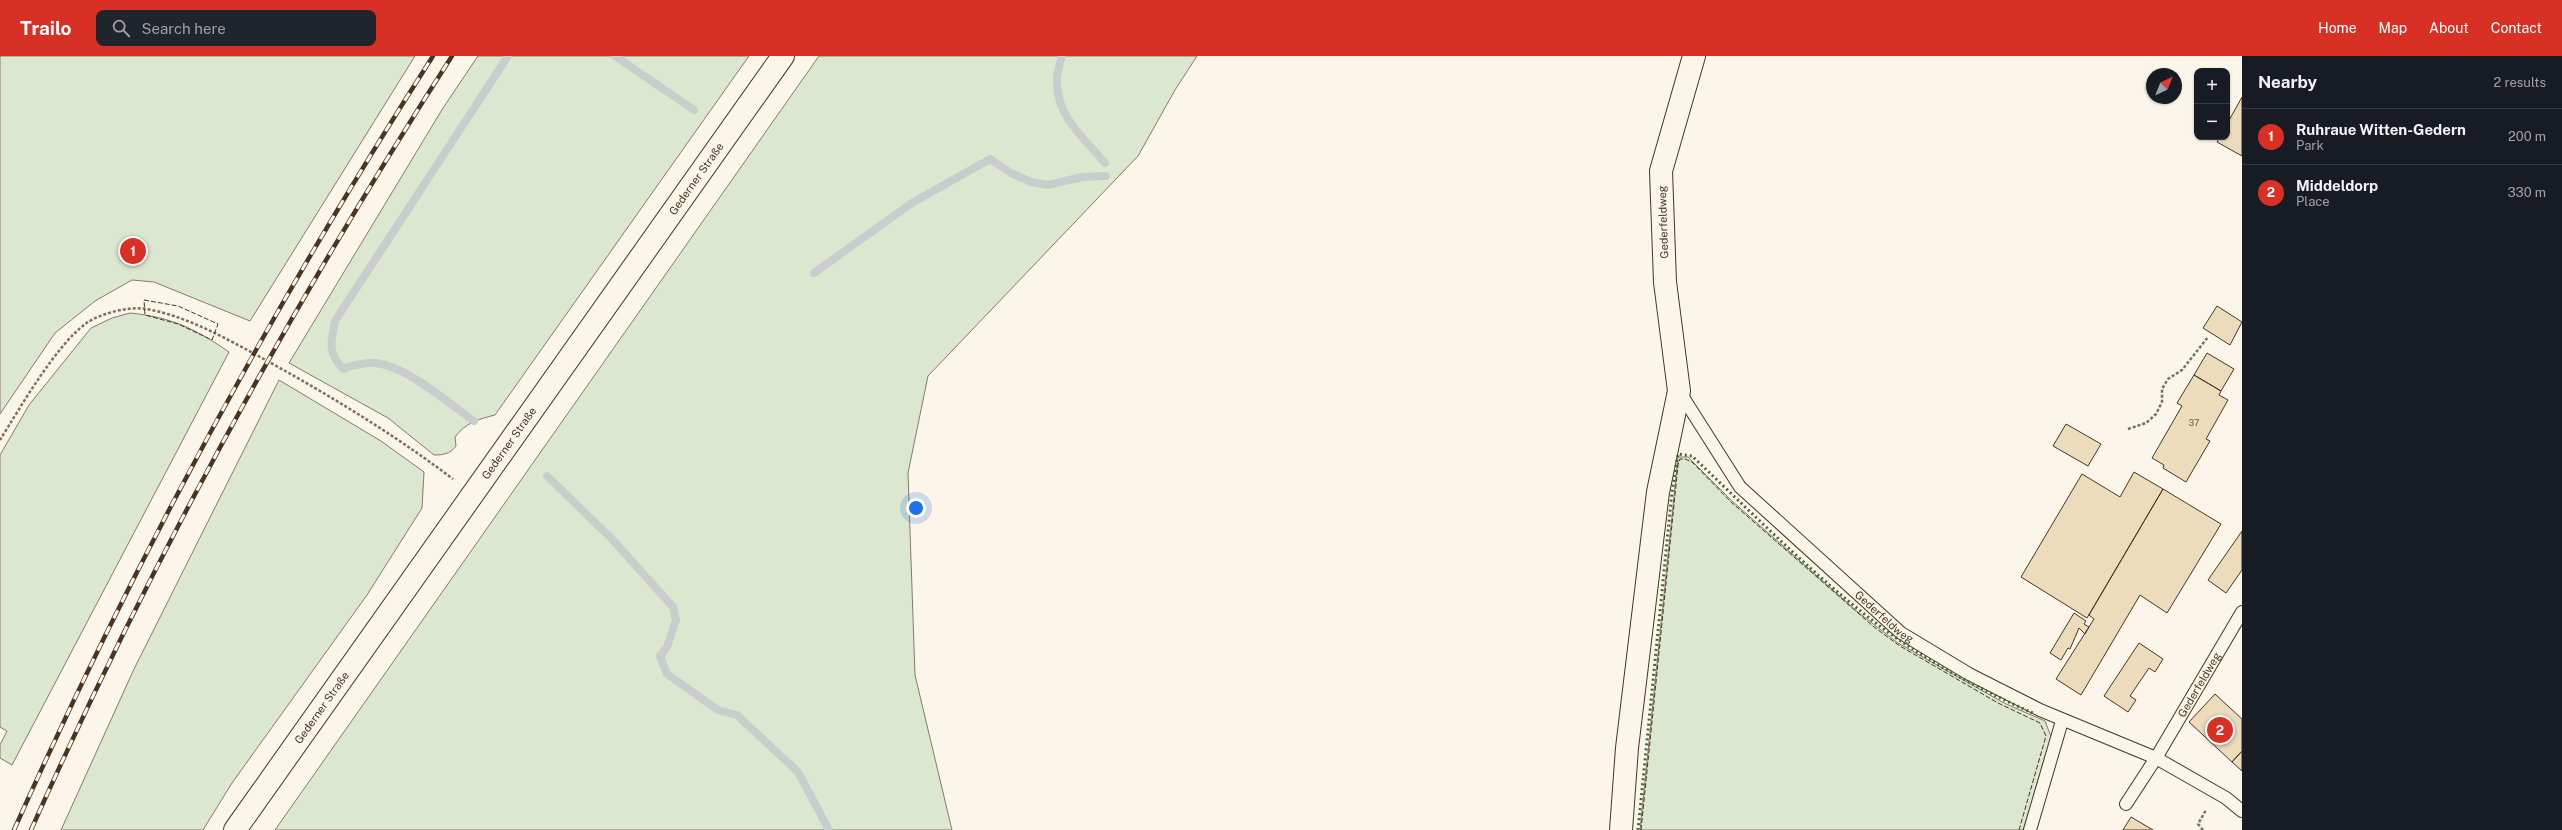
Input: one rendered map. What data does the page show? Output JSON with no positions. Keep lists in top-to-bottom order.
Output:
{
  "streets": {
    "main road": ["Gederner Straße", "Gederfeldweg"]
  },
  "house_numbers": ["37"],
  "north": "top right",
  "page": {
    "header": "Trailo",
    "search": "Search here",
    "nav": [
      "Home",
      "Map",
      "About",
      "Contact"
    ],
    "heading": ["Nearby", "2 results"],
    "map_buttons": ["+", "−"],
    "list": [
      {
        "mark": "1",
        "name": "Ruhraue Witten-Gedern",
        "note": "Park",
        "value": "200 m"
      },
      {
        "mark": "2",
        "name": "Middeldorp",
        "note": "Place",
        "value": "330 m"
      }
    ],
    "pins": ["1", "2"]
  }
}
